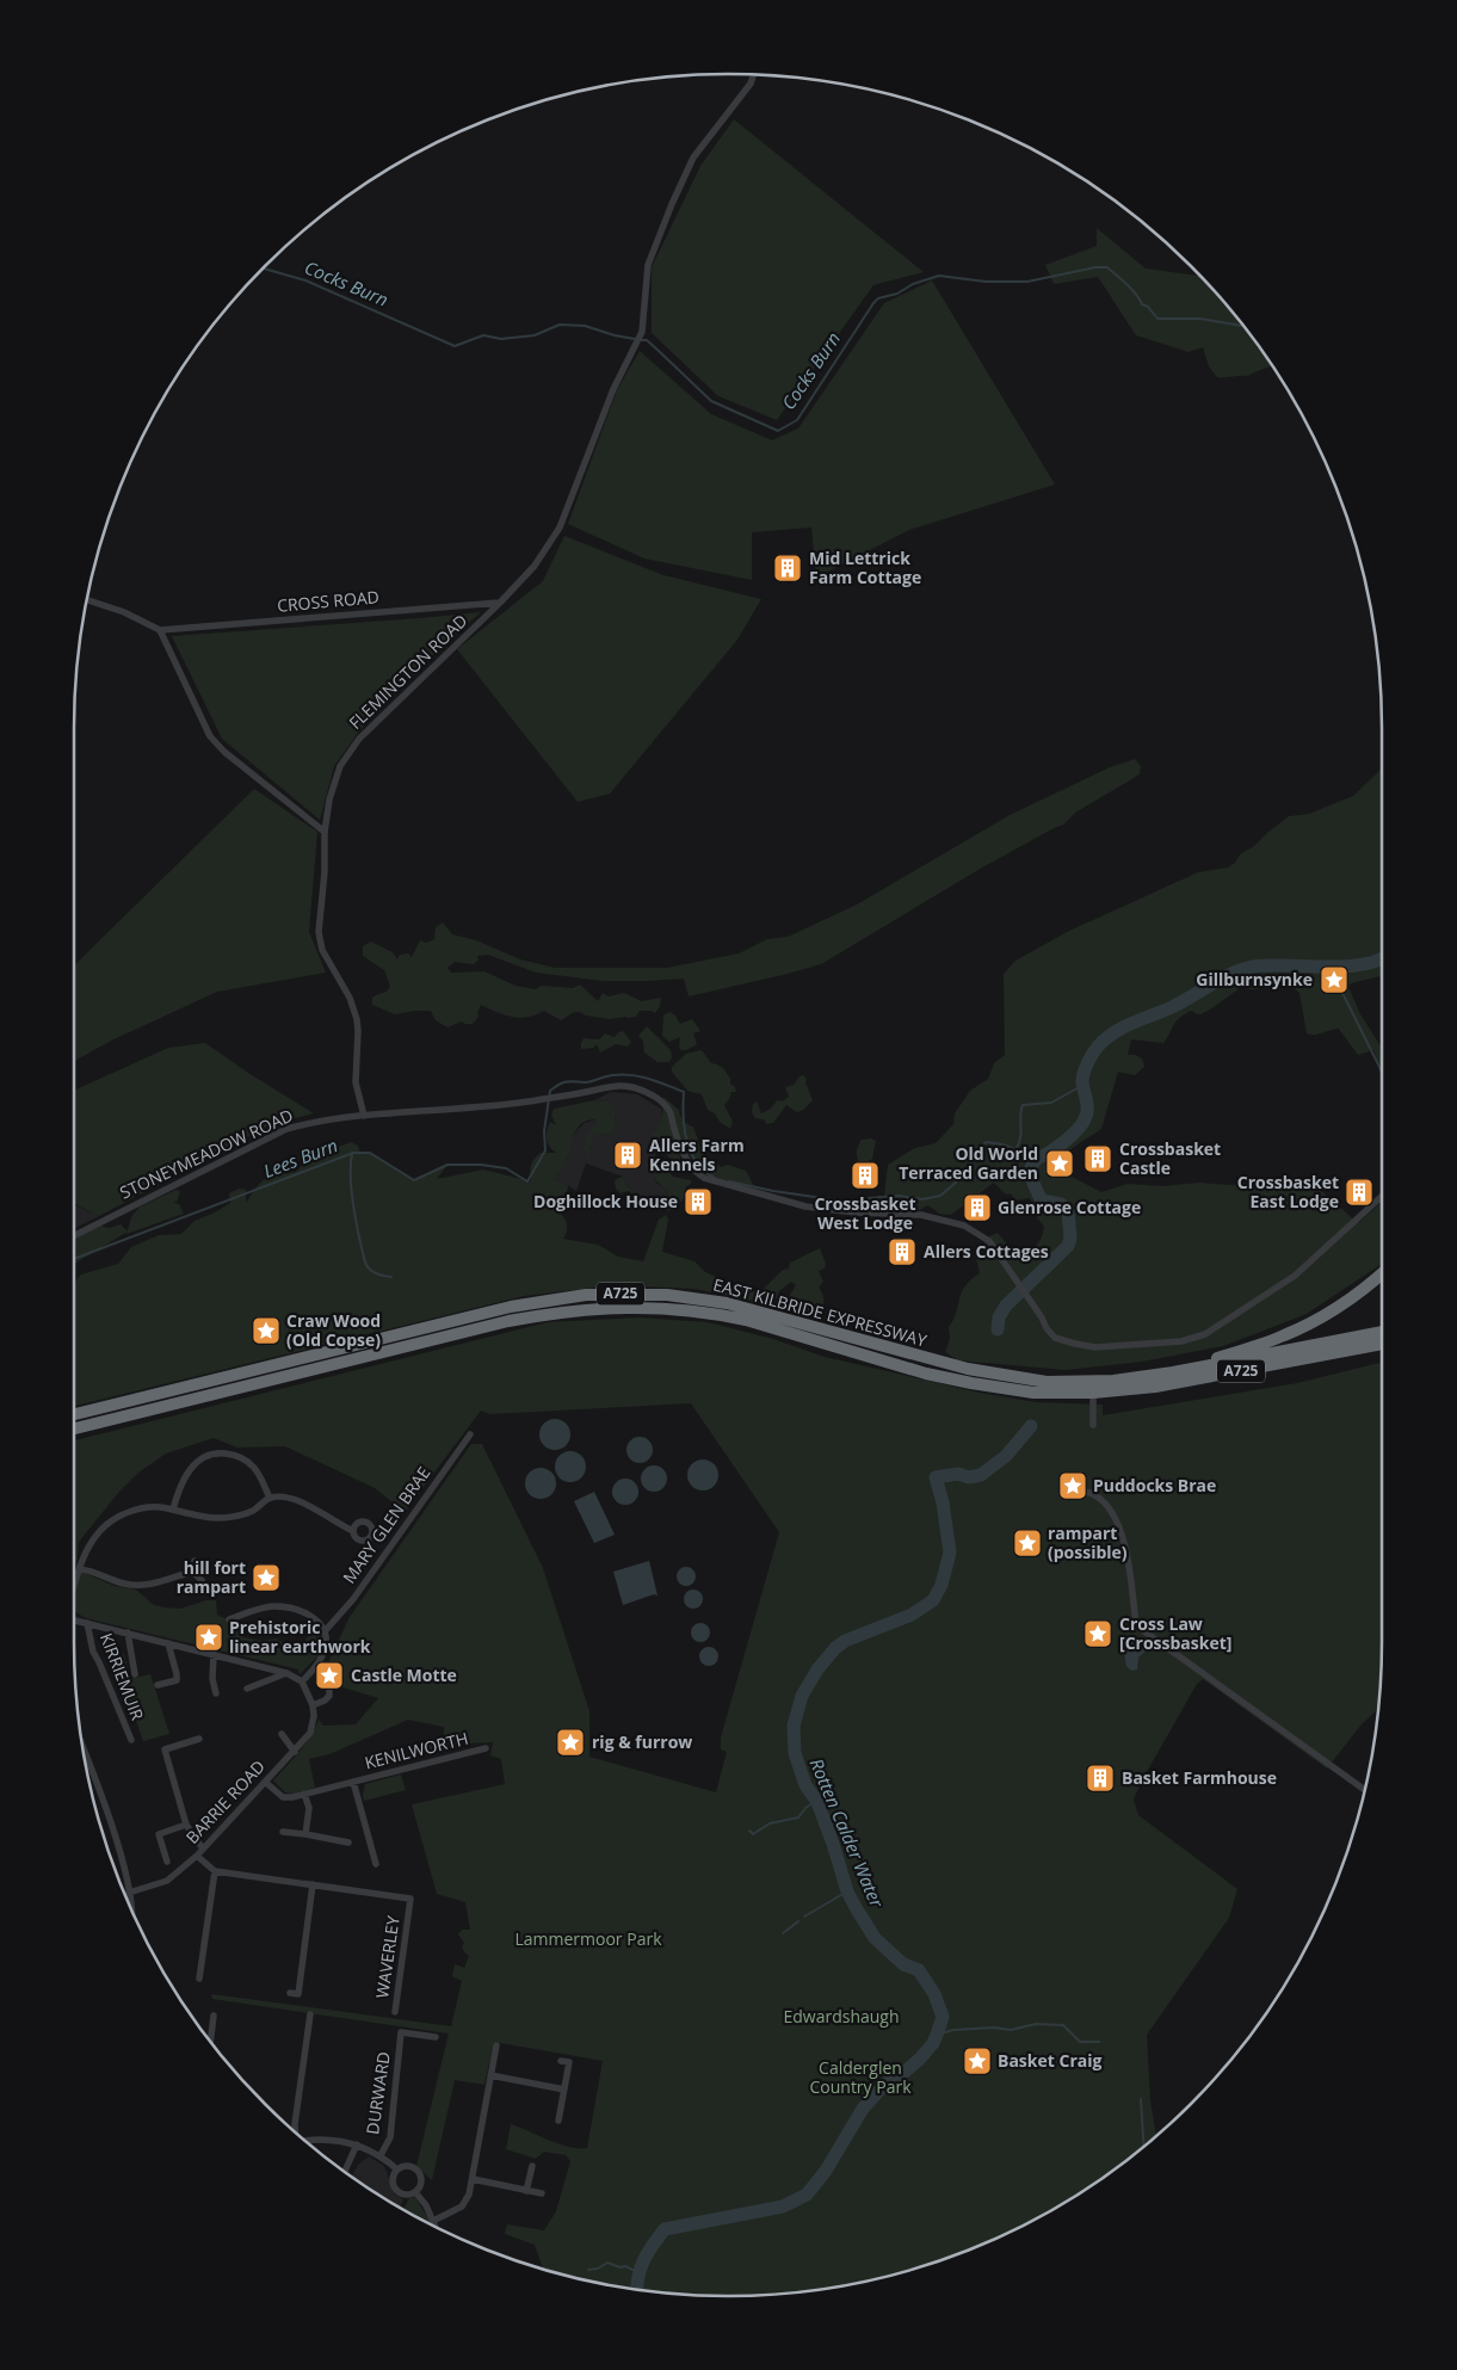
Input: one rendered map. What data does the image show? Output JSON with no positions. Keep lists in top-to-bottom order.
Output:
{
  "streets": {
    "highway": ["A725", "EAST KILBRIDE EXPRESSWAY"],
    "street": [
      "CROSS ROAD",
      "FLEMINGTON ROAD",
      "STONEYMEADOW ROAD",
      "MARY GLEN BRAE",
      "KIRRIEMUIR",
      "KENILWORTH",
      "BARRIE ROAD",
      "WAVERLEY",
      "DURWARD"
    ]
  },
  "crossings": [
    ["CROSS ROAD", "FLEMINGTON ROAD"],
    ["FLEMINGTON ROAD", "STONEYMEADOW ROAD"],
    ["KENILWORTH", "BARRIE ROAD"]
  ],
  "water": ["Cocks Burn", "Lees Burn", "Rotten Calder Water"],
  "parks": ["Lammermoor Park", "Edwardshaugh", "Calderglen Country Park"],
  "places": {
    "building": [
      "Mid Lettrick Farm Cottage",
      "Allers Farm Kennels",
      "Crossbasket Castle",
      "Crossbasket West Lodge",
      "Crossbasket East Lodge",
      "Doghillock House",
      "Glenrose Cottage",
      "Allers Cottages",
      "Basket Farmhouse"
    ],
    "place": [
      "Gillburnsynke",
      "Old World Terraced Garden",
      "Craw Wood (Old Copse)",
      "Puddocks Brae",
      "rampart (possible)",
      "hill fort rampart",
      "Cross Law [Crossbasket]",
      "Prehistoric linear earthwork",
      "Castle Motte",
      "rig & furrow",
      "Basket Craig"
    ]
  }
}
